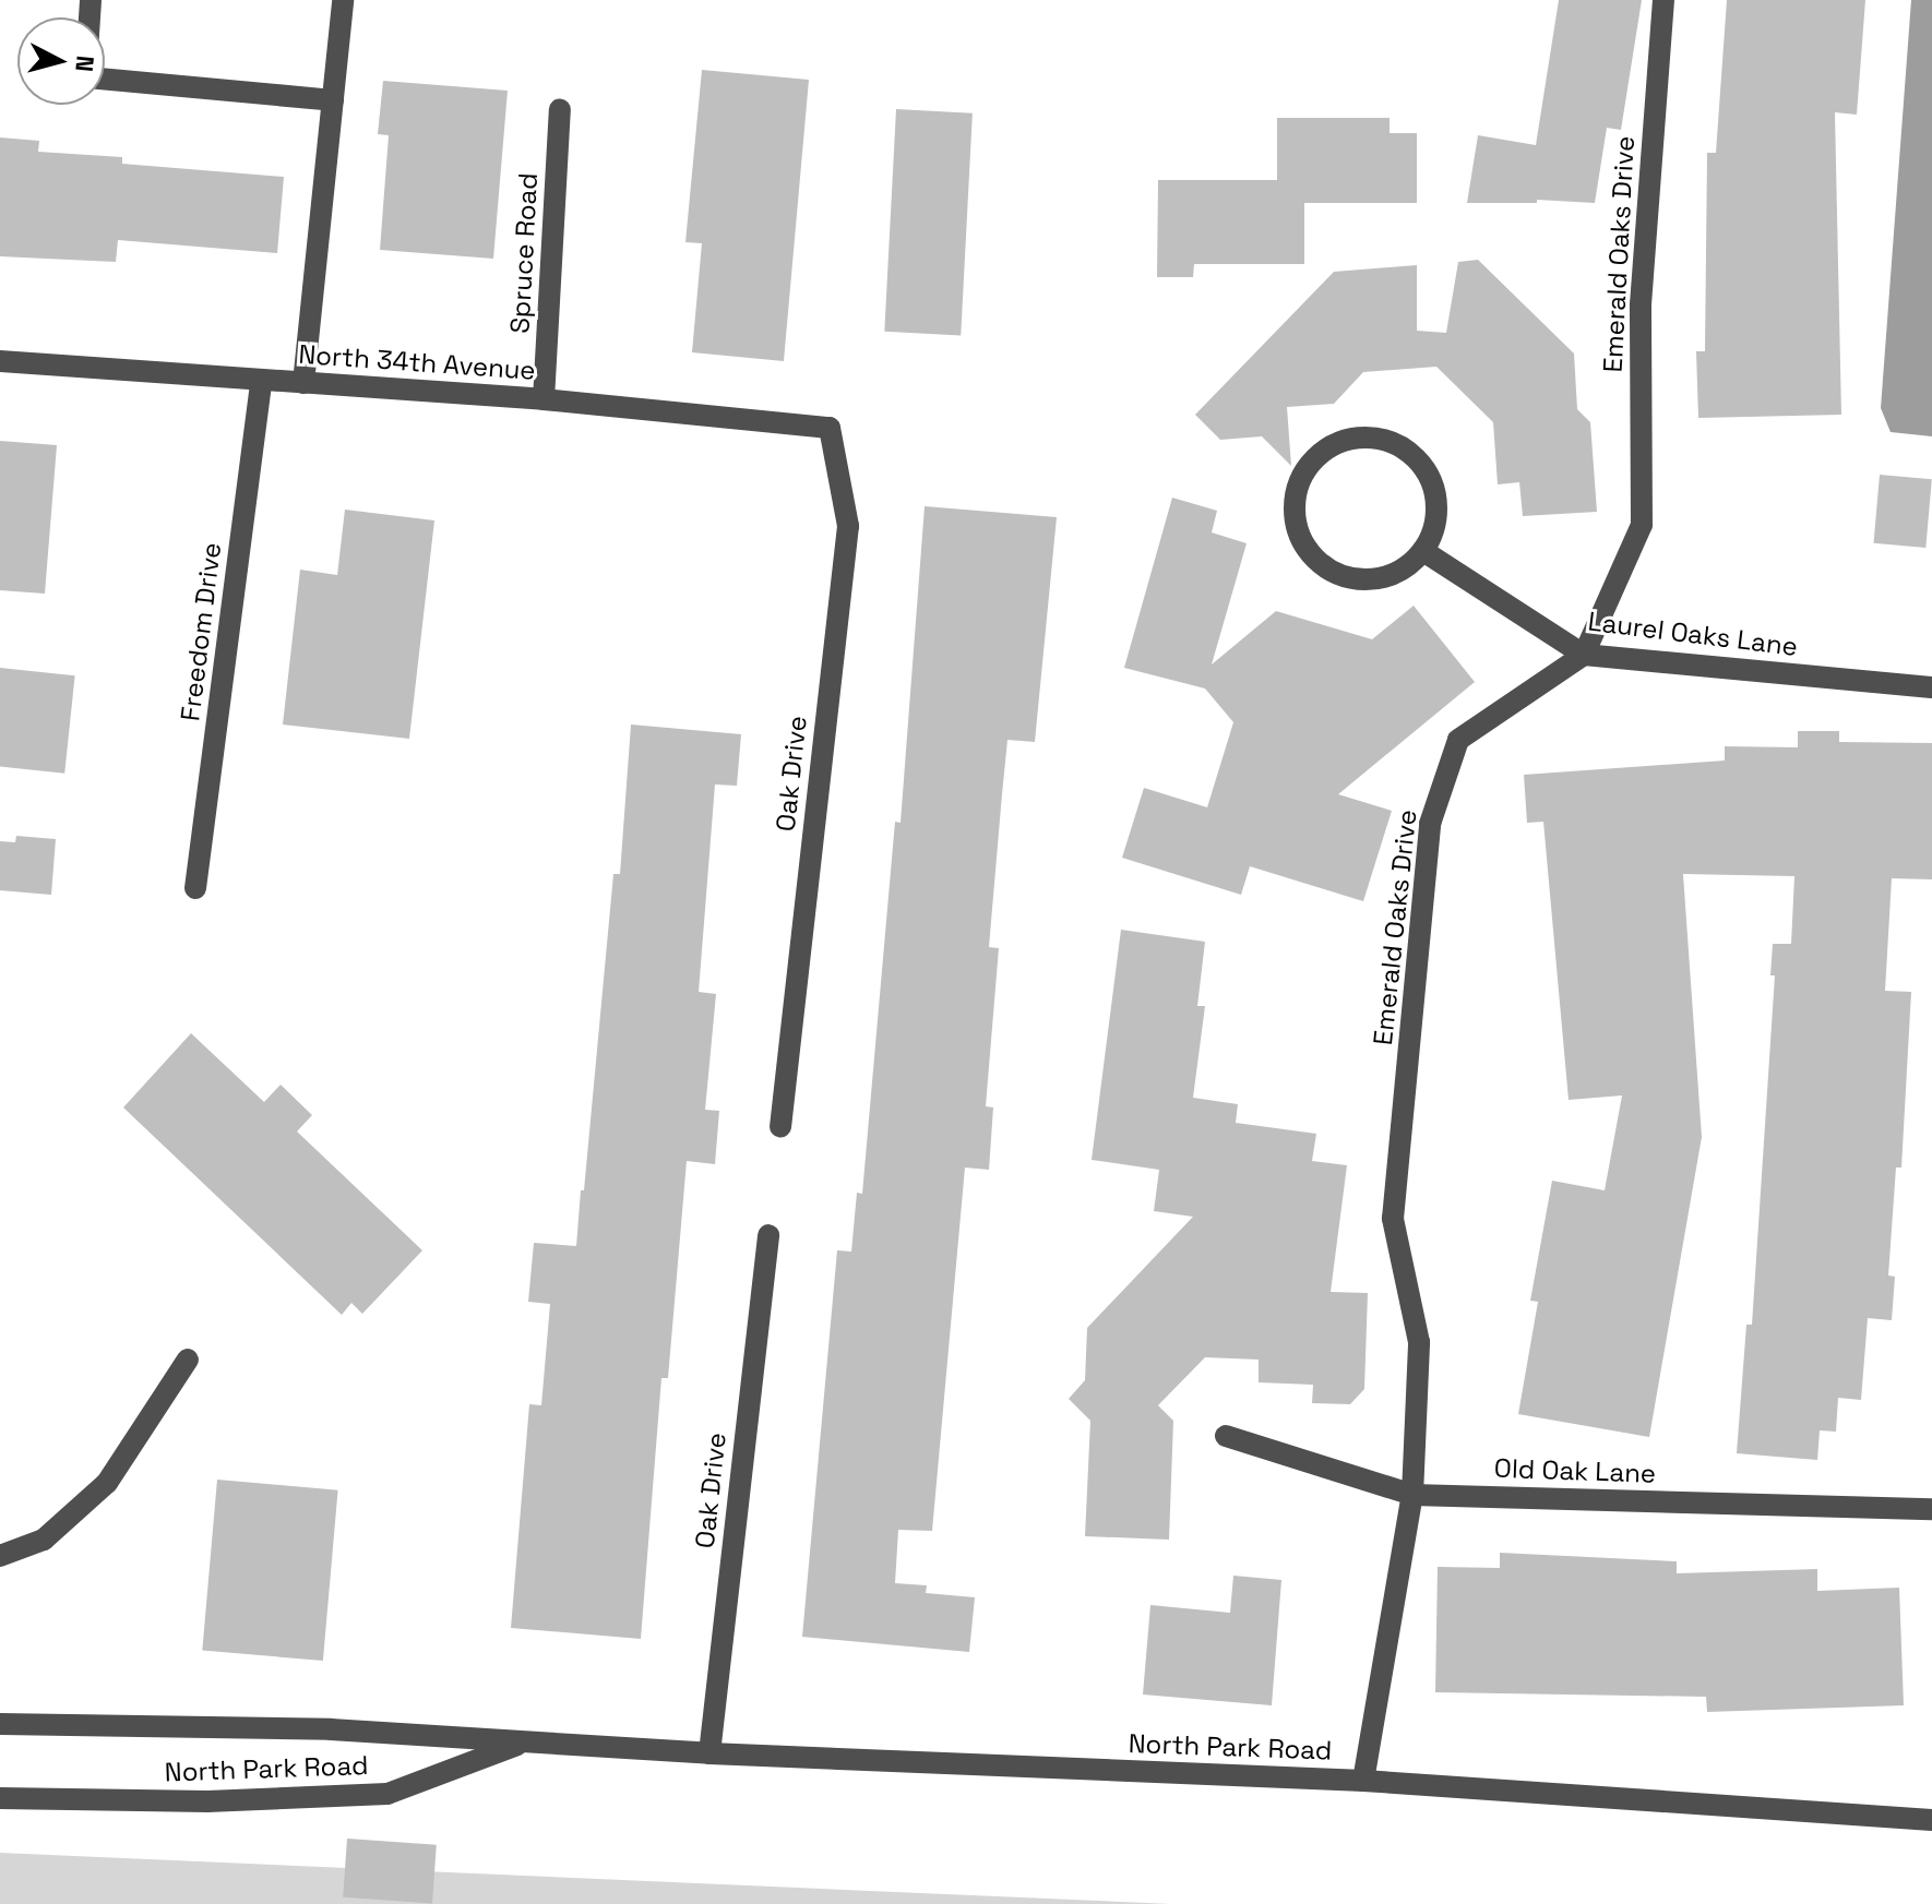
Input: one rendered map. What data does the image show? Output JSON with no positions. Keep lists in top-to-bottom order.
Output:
{
  "streets": {
    "street": [
      "Spruce Road",
      "Emerald Oaks Drive",
      "North 34th Avenue",
      "Freedom Drive",
      "Laurel Oaks Lane",
      "Oak Drive",
      "Old Oak Lane",
      "North Park Road"
    ]
  },
  "crossings": [
    ["Spruce Road", "North 34th Avenue"],
    ["Emerald Oaks Drive", "Laurel Oaks Lane"],
    ["Emerald Oaks Drive", "Old Oak Lane"],
    ["Emerald Oaks Drive", "North Park Road"],
    ["North 34th Avenue", "Freedom Drive"],
    ["North 34th Avenue", "Oak Drive"],
    ["Oak Drive", "North Park Road"]
  ],
  "north": "right"
}
